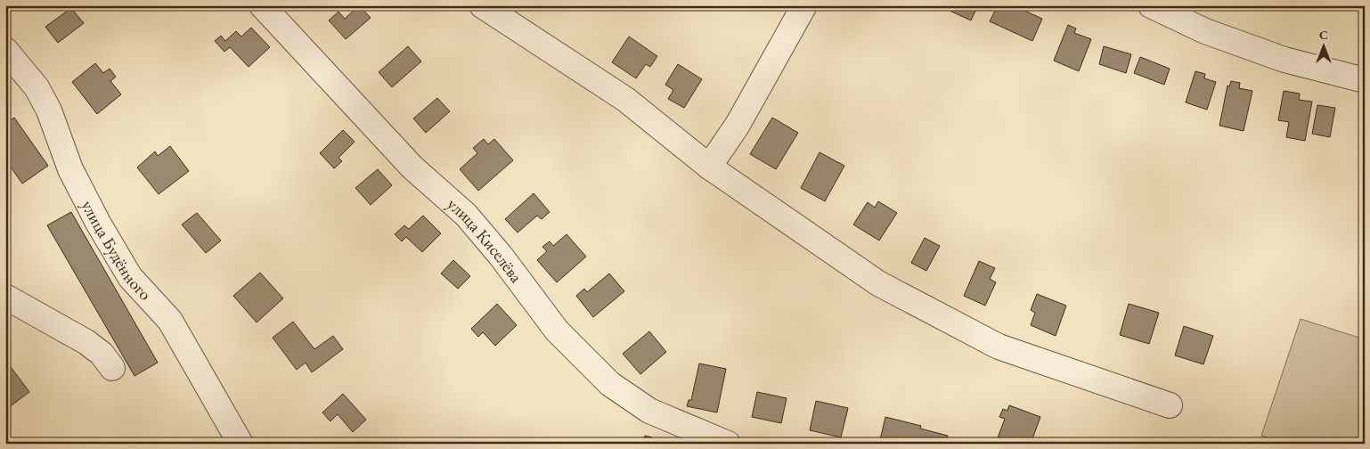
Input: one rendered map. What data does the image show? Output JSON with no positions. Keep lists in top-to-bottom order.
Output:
{
  "streets": {
    "street": ["улица Киселёва", "улица Будённого"]
  },
  "north": "top"
}
